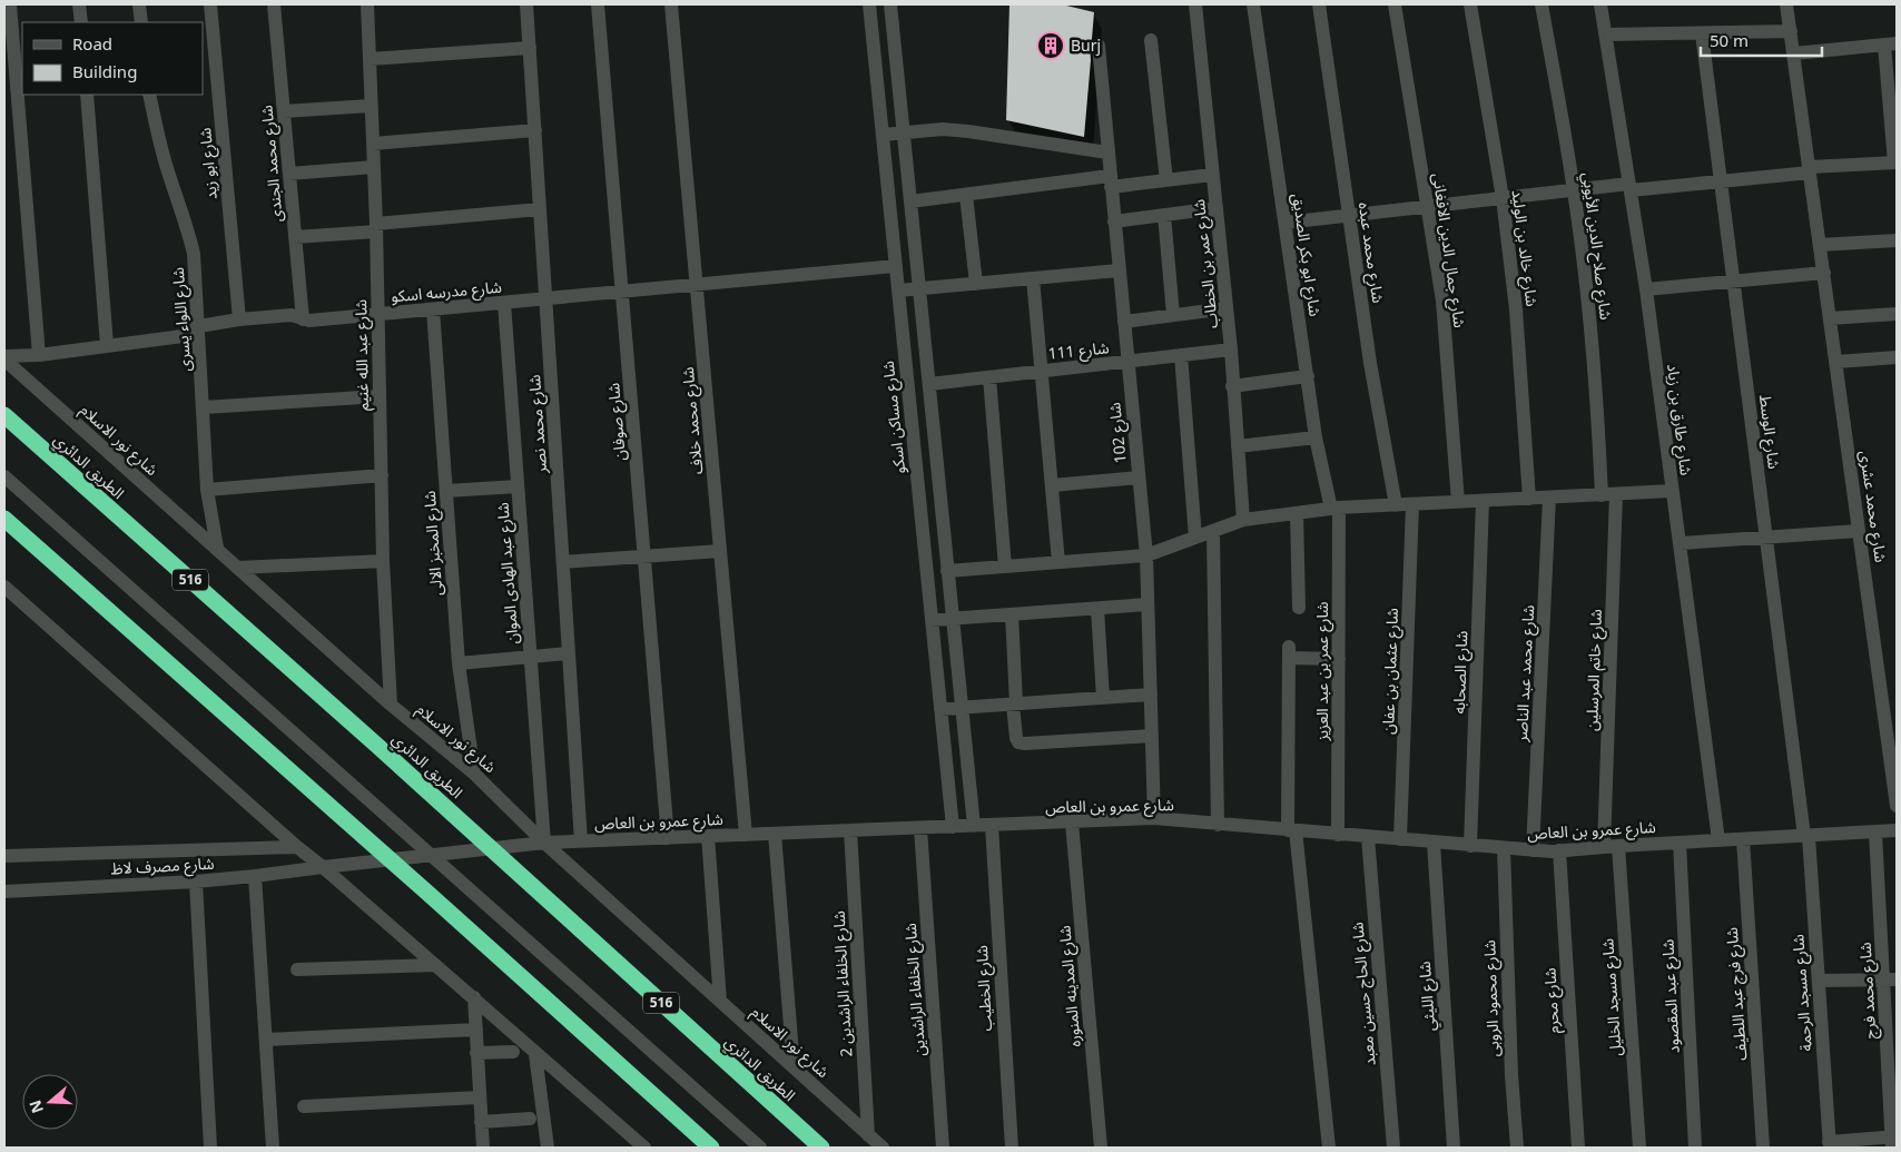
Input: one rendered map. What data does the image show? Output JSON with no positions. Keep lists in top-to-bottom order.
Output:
{
  "streets": {
    "highway": ["الطريق الدائري", "516"],
    "street": [
      "شارع ابو زيد",
      "شارع محمد الجندى",
      "شارع صلاح الدين الأيوبي",
      "شارع خالد بن الوليد",
      "شارع جمال الدين الافغانى",
      "شارع محمد عبده",
      "شارع ابو بكر الصديق",
      "شارع عمر بن الخطاب",
      "شارع مدرسه اسكو",
      "شارع اللواء يسرى",
      "شارع 111",
      "شارع عبد الله غنيم",
      "شارع مساكن اسكو",
      "شارع طارق بن زياد",
      "شارع محمد خلاف",
      "شارع صوفان",
      "شارع محمد نصر",
      "شارع الوسط",
      "شارع 102",
      "شارع نور الاسلام",
      "شارع محمد عشرى",
      "شارع المخبز الالى",
      "شارع عبد الهادى الموان",
      "شارع خاتم المرسلين",
      "شارع عمر بن عبد العزيز",
      "شارع عثمان بن عفان",
      "شارع الصحابه",
      "شارع محمد عبد الناصر",
      "شارع عمرو بن العاص",
      "شارع مصرف لاظ",
      "شارع الخلفاء الراشدين 2",
      "شارع المدينه المنوره",
      "شارع الخطيب",
      "شارع الخلفاء الراشدين",
      "شارع محمد فرج",
      "شارع مسجد الرحمة",
      "شارع الحاج حسين معبد",
      "شارع فرج عبد اللطيف",
      "شارع الليثي",
      "شارع عبد المقصود",
      "شارع مسجد الخليل",
      "شارع محمود الروبى",
      "شارع محرم"
    ]
  },
  "crossings": [
    ["شارع ابو زيد", "شارع مدرسه اسكو"],
    ["شارع محمد الجندى", "شارع مدرسه اسكو"],
    ["شارع ابو بكر الصديق", "شارع عمر بن عبد العزيز"],
    ["شارع عمر بن الخطاب", "شارع 111"],
    ["شارع مدرسه اسكو", "شارع اللواء يسرى"],
    ["شارع مدرسه اسكو", "شارع عبد الله غنيم"],
    ["شارع مدرسه اسكو", "شارع مساكن اسكو"],
    ["شارع مدرسه اسكو", "شارع محمد خلاف"],
    ["شارع مدرسه اسكو", "شارع صوفان"],
    ["شارع مدرسه اسكو", "شارع محمد نصر"],
    ["شارع مدرسه اسكو", "شارع نور الاسلام"],
    ["شارع مدرسه اسكو", "شارع المخبز الالى"],
    ["شارع مدرسه اسكو", "شارع عبد الهادى الموان"],
    ["شارع اللواء يسرى", "شارع نور الاسلام"],
    ["شارع 111", "شارع 102"],
    ["شارع عبد الله غنيم", "شارع نور الاسلام"],
    ["شارع مساكن اسكو", "شارع عمرو بن العاص"],
    ["شارع طارق بن زياد", "شارع عمرو بن العاص"],
    ["شارع محمد خلاف", "شارع عمرو بن العاص"],
    ["شارع صوفان", "شارع عمرو بن العاص"],
    ["شارع محمد نصر", "شارع عمرو بن العاص"],
    ["شارع الوسط", "شارع عمرو بن العاص"],
    ["شارع الوسط", "شارع مسجد الرحمة"],
    ["شارع 102", "شارع عمرو بن العاص"],
    ["شارع نور الاسلام", "شارع المخبز الالى"],
    ["شارع نور الاسلام", "شارع عبد الهادى الموان"],
    ["شارع نور الاسلام", "شارع عمرو بن العاص"],
    ["شارع نور الاسلام", "شارع الخلفاء الراشدين 2"],
    ["شارع عبد الهادى الموان", "شارع عمرو بن العاص"],
    ["شارع خاتم المرسلين", "شارع عمرو بن العاص"],
    ["شارع خاتم المرسلين", "شارع مسجد الخليل"],
    ["شارع عمر بن عبد العزيز", "شارع عمرو بن العاص"],
    ["شارع عثمان بن عفان", "شارع عمرو بن العاص"],
    ["شارع الصحابه", "شارع عمرو بن العاص"],
    ["شارع محمد عبد الناصر", "شارع عمرو بن العاص"],
    ["شارع عمرو بن العاص", "شارع مصرف لاظ"],
    ["شارع عمرو بن العاص", "شارع الخلفاء الراشدين 2"],
    ["شارع عمرو بن العاص", "شارع المدينه المنوره"],
    ["شارع عمرو بن العاص", "شارع الخطيب"],
    ["شارع عمرو بن العاص", "شارع الخلفاء الراشدين"],
    ["شارع عمرو بن العاص", "شارع محمد فرج"],
    ["شارع عمرو بن العاص", "شارع مسجد الرحمة"],
    ["شارع عمرو بن العاص", "شارع الحاج حسين معبد"],
    ["شارع عمرو بن العاص", "شارع فرج عبد اللطيف"],
    ["شارع عمرو بن العاص", "شارع الليثي"],
    ["شارع عمرو بن العاص", "شارع عبد المقصود"],
    ["شارع عمرو بن العاص", "شارع مسجد الخليل"],
    ["شارع عمرو بن العاص", "شارع محمود الروبى"],
    ["شارع عمرو بن العاص", "شارع محرم"]
  ],
  "places": {
    "building": ["Burj"]
  },
  "legend": ["Road", "Building"],
  "scale_bar": "50 m",
  "north": "left"
}
